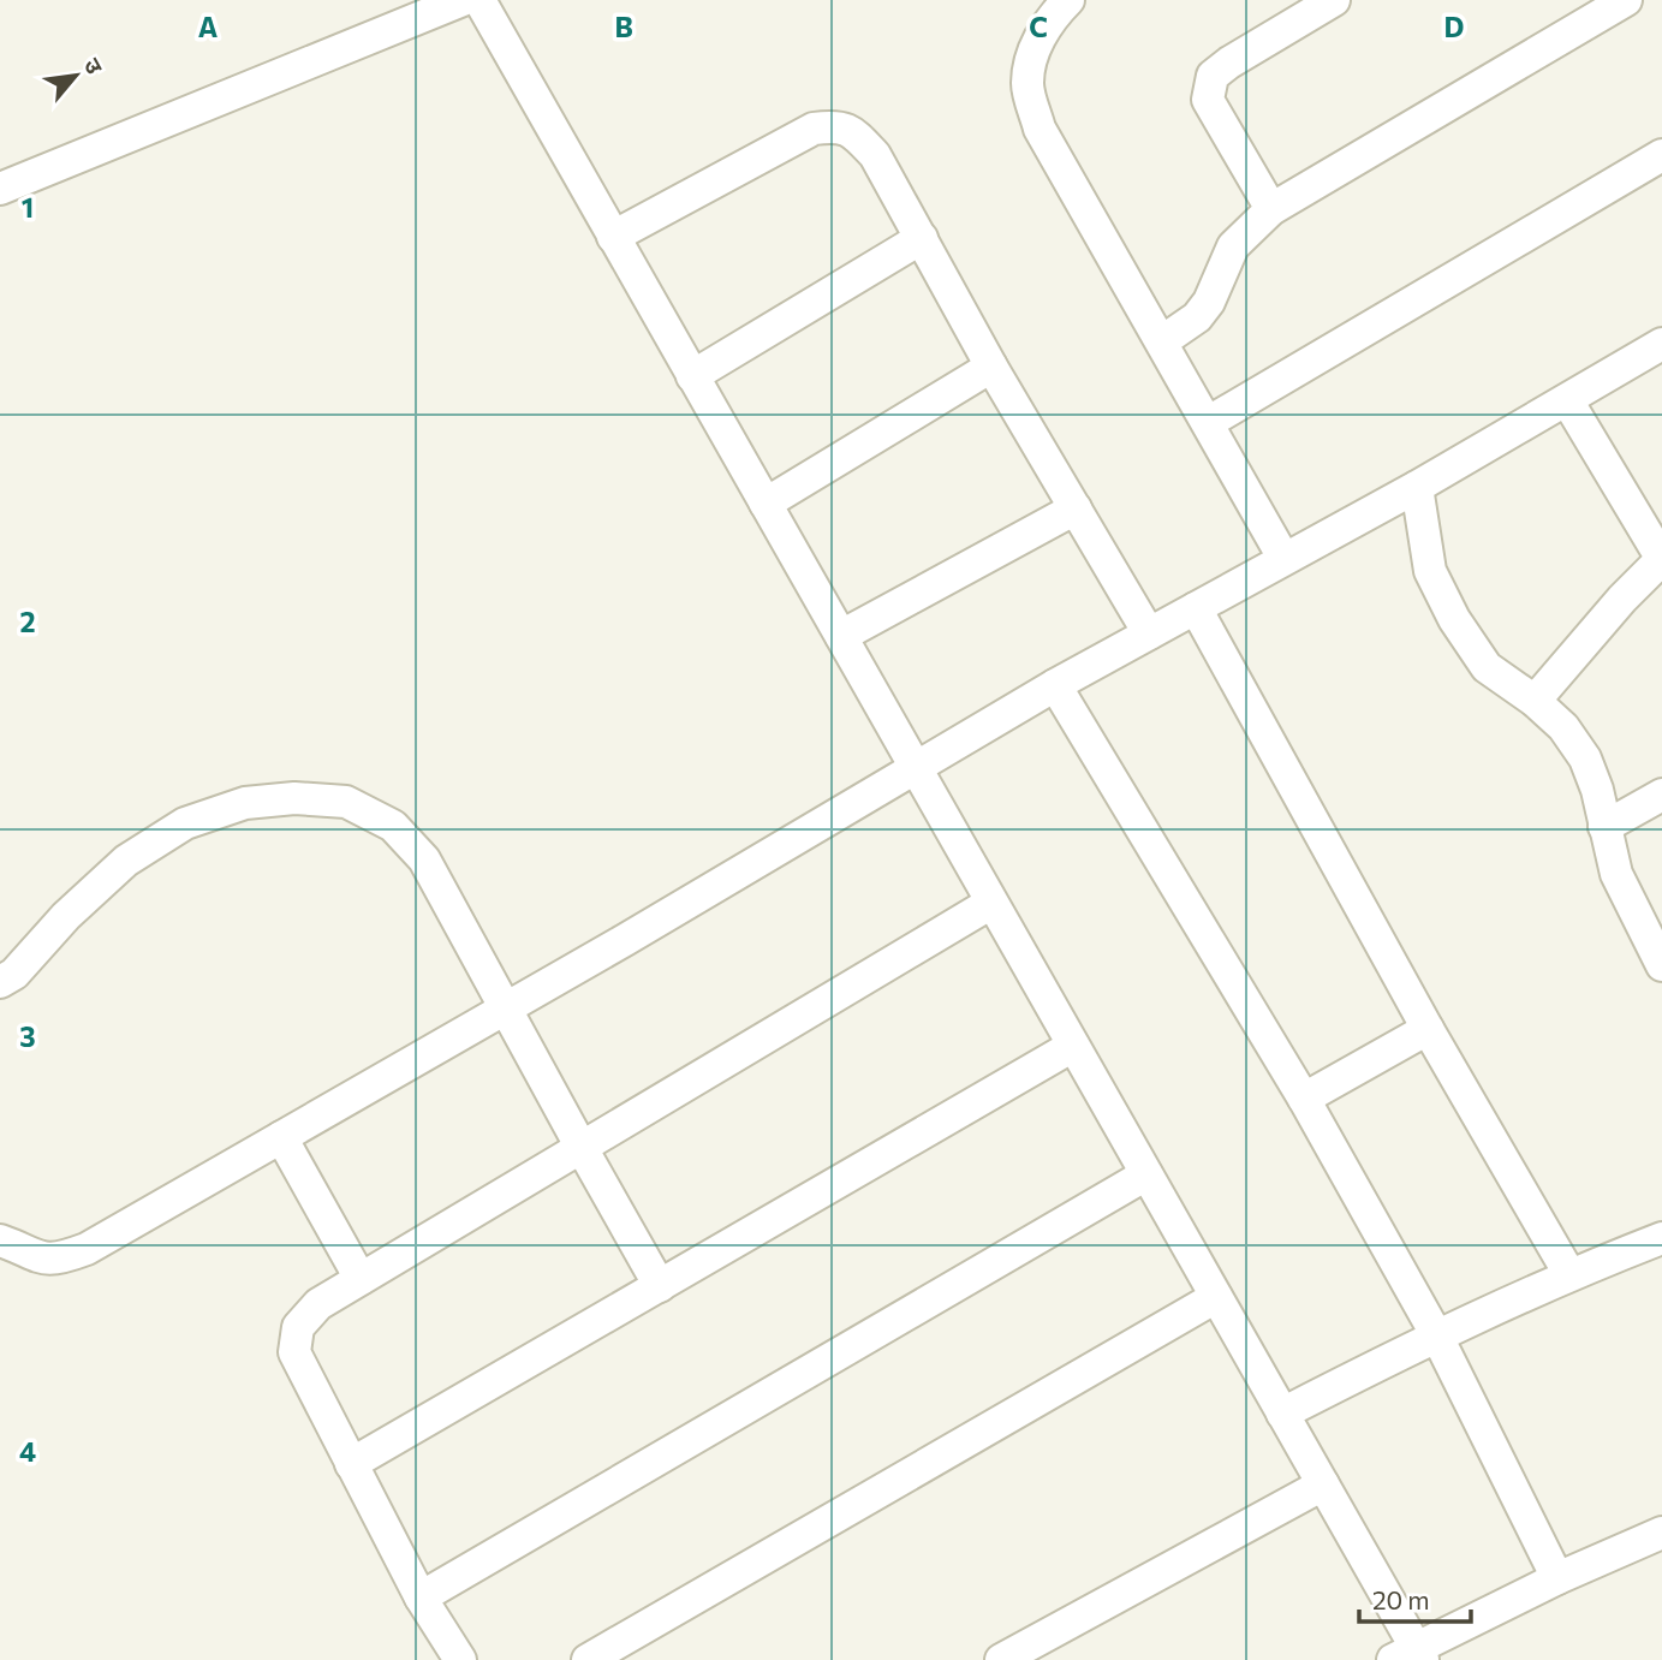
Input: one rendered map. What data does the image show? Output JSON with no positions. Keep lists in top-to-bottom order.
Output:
{
  "scale_bar": "20 m",
  "north": "top right",
  "grid": {
    "columns": [
      "A",
      "B",
      "C",
      "D"
    ],
    "rows": [
      "1",
      "2",
      "3",
      "4"
    ]
  }
}
